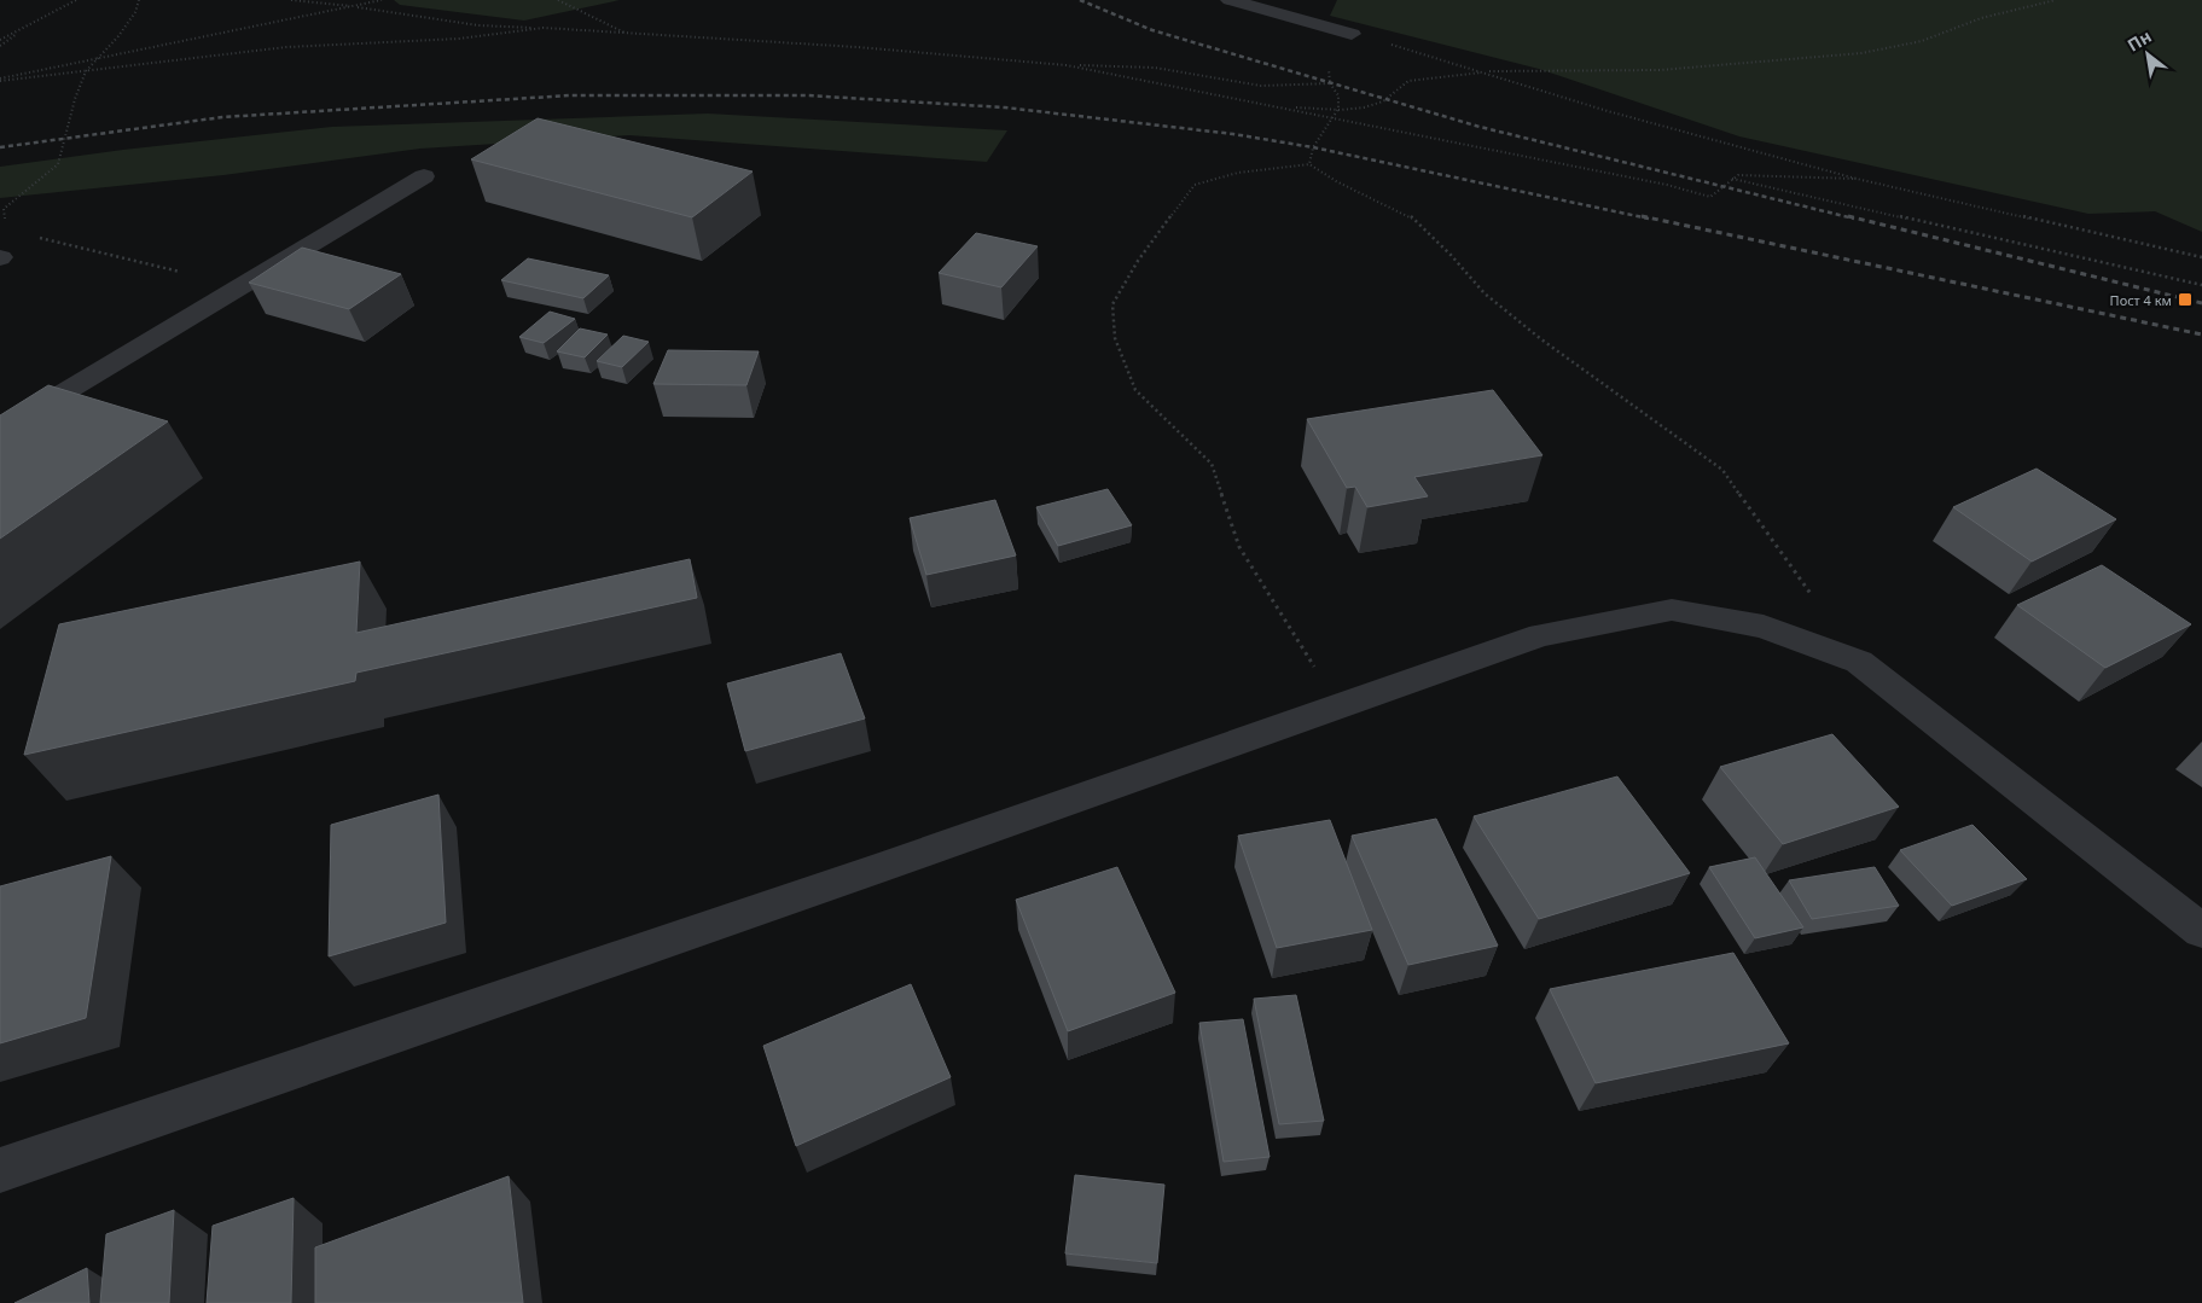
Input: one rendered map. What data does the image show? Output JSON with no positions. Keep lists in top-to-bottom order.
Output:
{
  "places": {
    "transit": ["Пост 4 км"]
  },
  "north": "top left"
}
